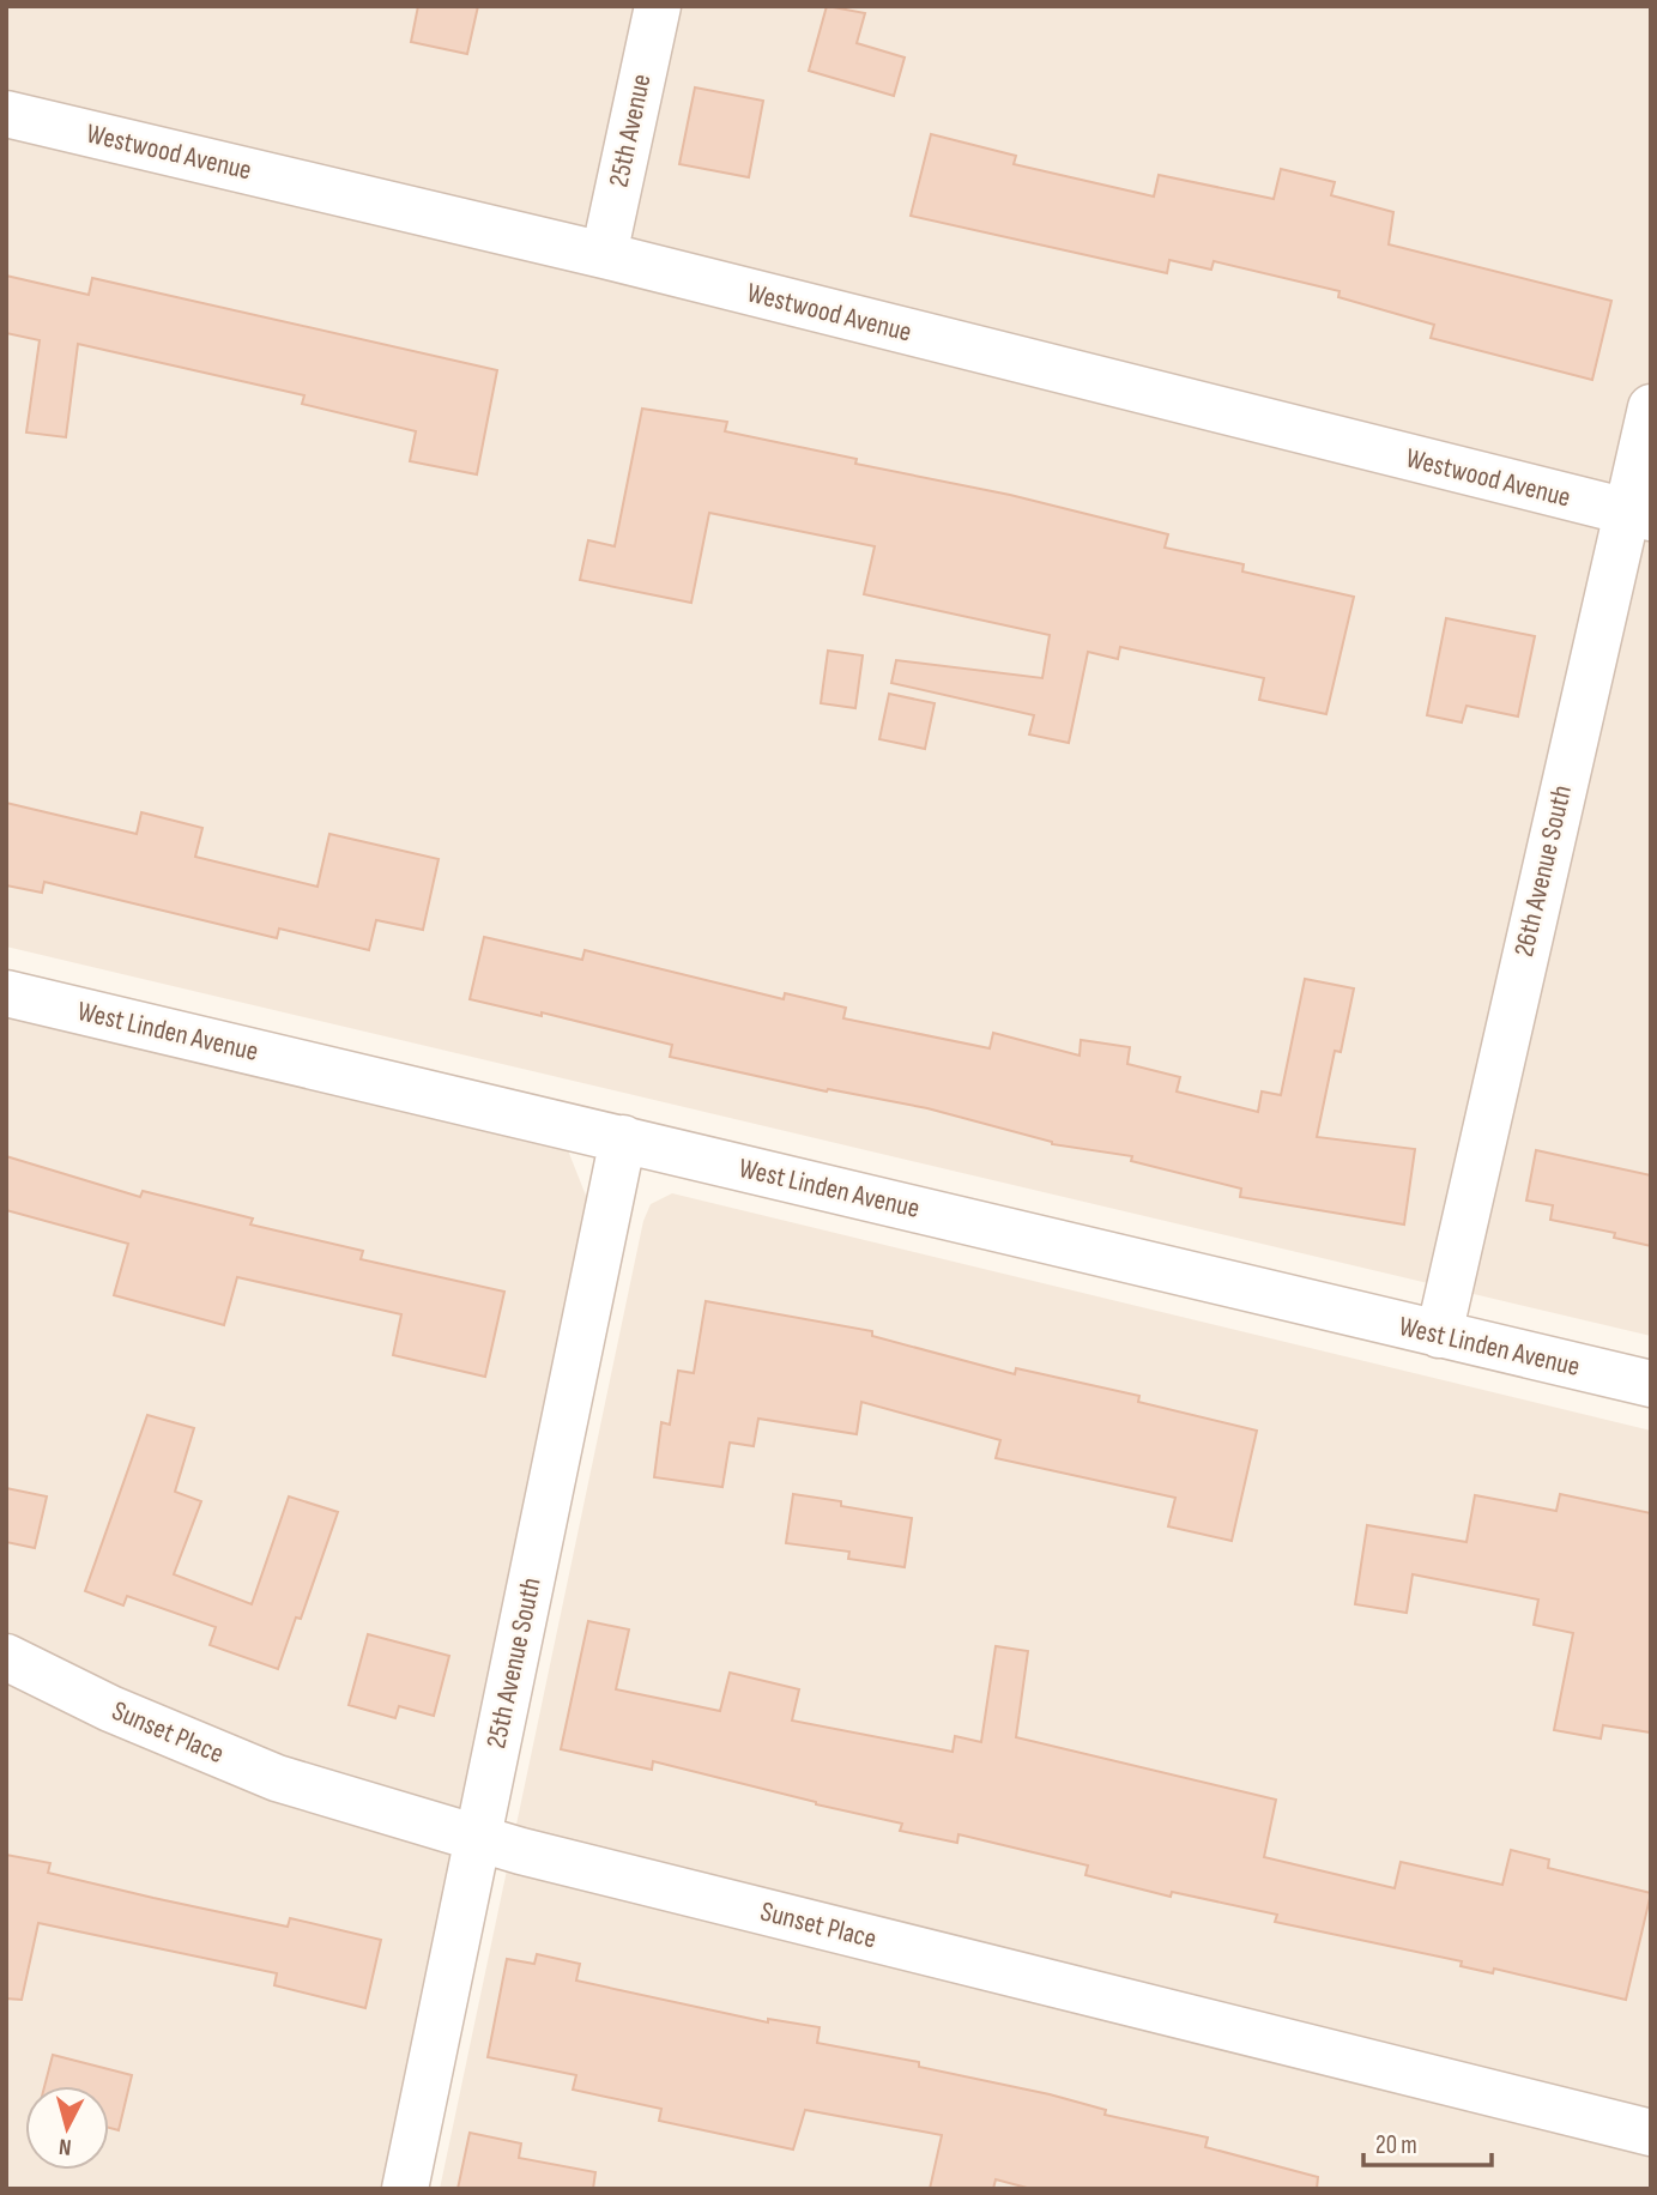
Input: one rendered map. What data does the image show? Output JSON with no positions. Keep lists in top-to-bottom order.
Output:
{
  "streets": {
    "street": [
      "25th Avenue",
      "Westwood Avenue",
      "26th Avenue South",
      "West Linden Avenue",
      "25th Avenue South",
      "Sunset Place"
    ]
  },
  "crossings": [
    ["25th Avenue", "Westwood Avenue"],
    ["Westwood Avenue", "26th Avenue South"],
    ["26th Avenue South", "West Linden Avenue"],
    ["West Linden Avenue", "25th Avenue South"],
    ["25th Avenue South", "Sunset Place"]
  ],
  "scale_bar": "20 m",
  "north": "bottom"
}
